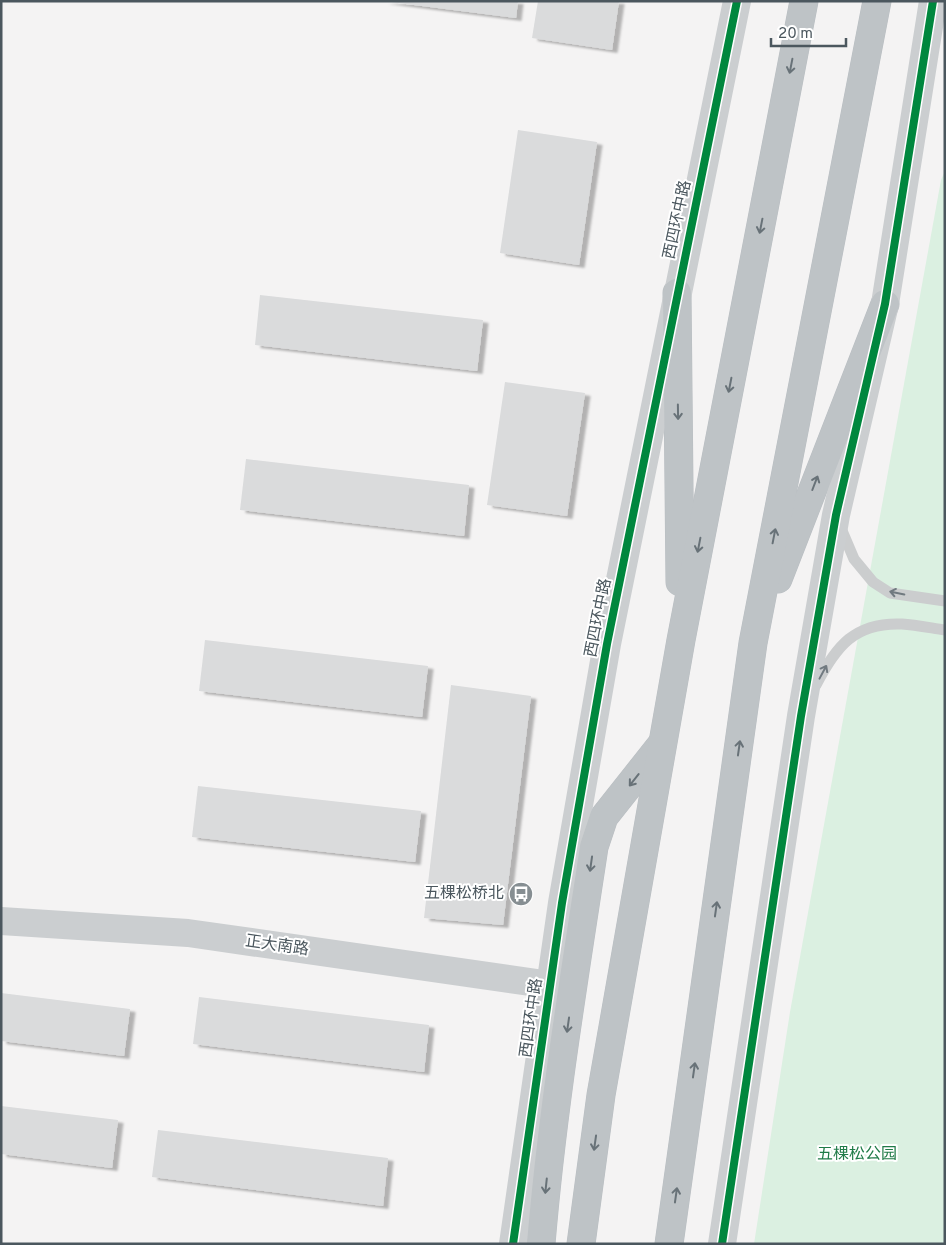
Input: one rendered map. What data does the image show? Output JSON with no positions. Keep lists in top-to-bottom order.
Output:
{
  "streets": {
    "street": ["西四环中路", "正大南路"]
  },
  "crossings": [
    ["西四环中路", "正大南路"]
  ],
  "parks": ["五棵松公园"],
  "places": {
    "bus stop": ["五棵松桥北"]
  },
  "scale_bar": "20 m"
}
